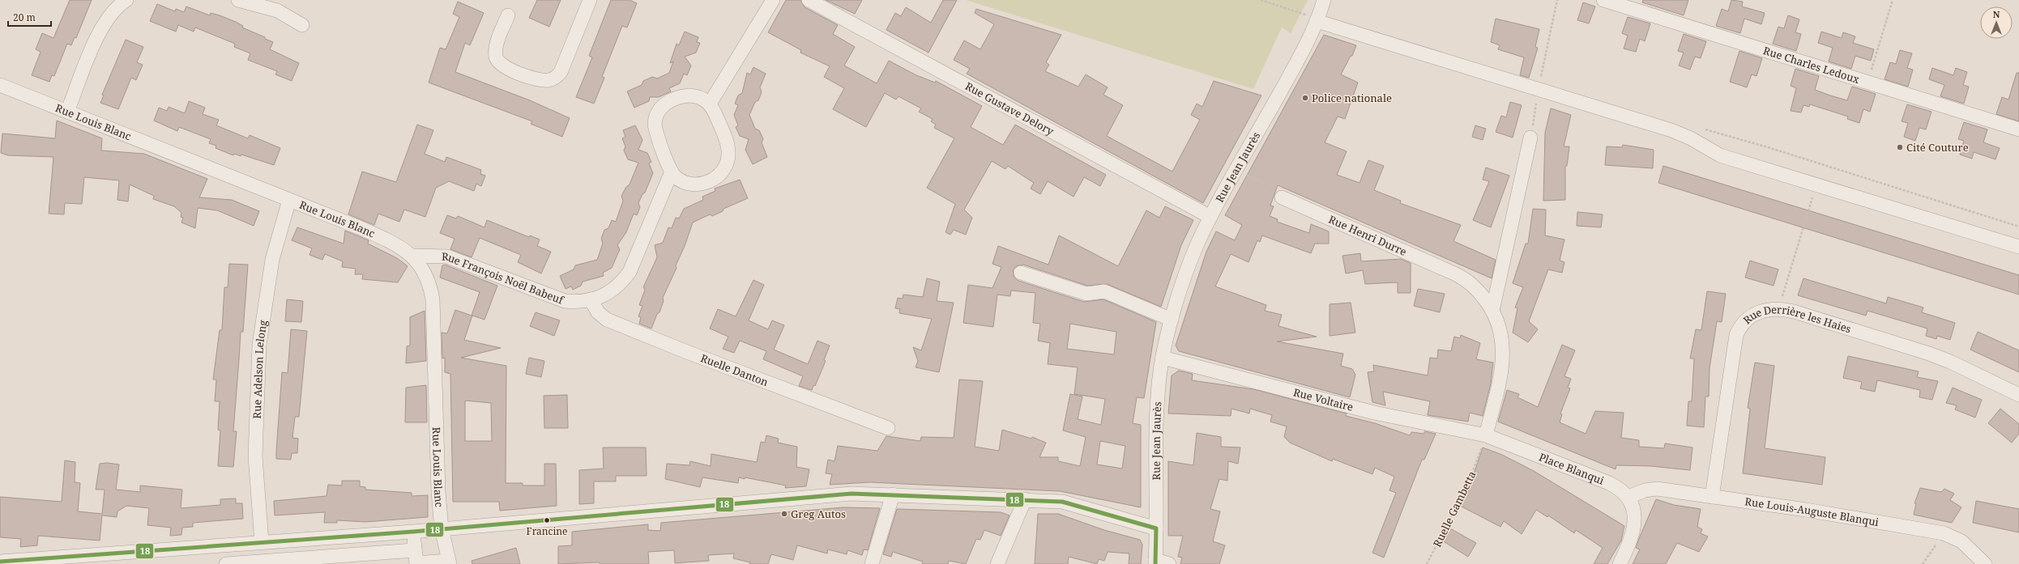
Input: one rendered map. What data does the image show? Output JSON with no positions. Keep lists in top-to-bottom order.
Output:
{
  "streets": {
    "street": [
      "Rue Charles Ledoux",
      "Rue Gustave Delory",
      "Rue Louis Blanc",
      "Rue Jean Jaurès",
      "Rue Henri Durre",
      "Rue François Noël Babeuf",
      "Rue Derrière les Haies",
      "Rue Adelson Lelong",
      "Ruelle Danton",
      "Rue Voltaire",
      "Place Blanqui",
      "Rue Louis-Auguste Blanqui"
    ],
    "path": ["Ruelle Gambetta"]
  },
  "crossings": [
    ["Rue Gustave Delory", "Rue Jean Jaurès"],
    ["Rue Louis Blanc", "Rue François Noël Babeuf"],
    ["Rue Louis Blanc", "Rue Adelson Lelong"],
    ["Rue Jean Jaurès", "Rue Voltaire"],
    ["Rue Henri Durre", "Rue Voltaire"],
    ["Rue Henri Durre", "Place Blanqui"],
    ["Rue Henri Durre", "Ruelle Gambetta"],
    ["Rue François Noël Babeuf", "Ruelle Danton"],
    ["Rue Derrière les Haies", "Rue Louis-Auguste Blanqui"],
    ["Rue Voltaire", "Place Blanqui"],
    ["Rue Voltaire", "Ruelle Gambetta"],
    ["Place Blanqui", "Ruelle Gambetta"],
    ["Place Blanqui", "Rue Louis-Auguste Blanqui"]
  ],
  "places": [
    "Police nationale",
    "Cité Couture",
    "Greg Autos",
    "Francine"
  ],
  "lines": ["transit line 18"],
  "scale_bar": "20 m",
  "north": "top"
}
